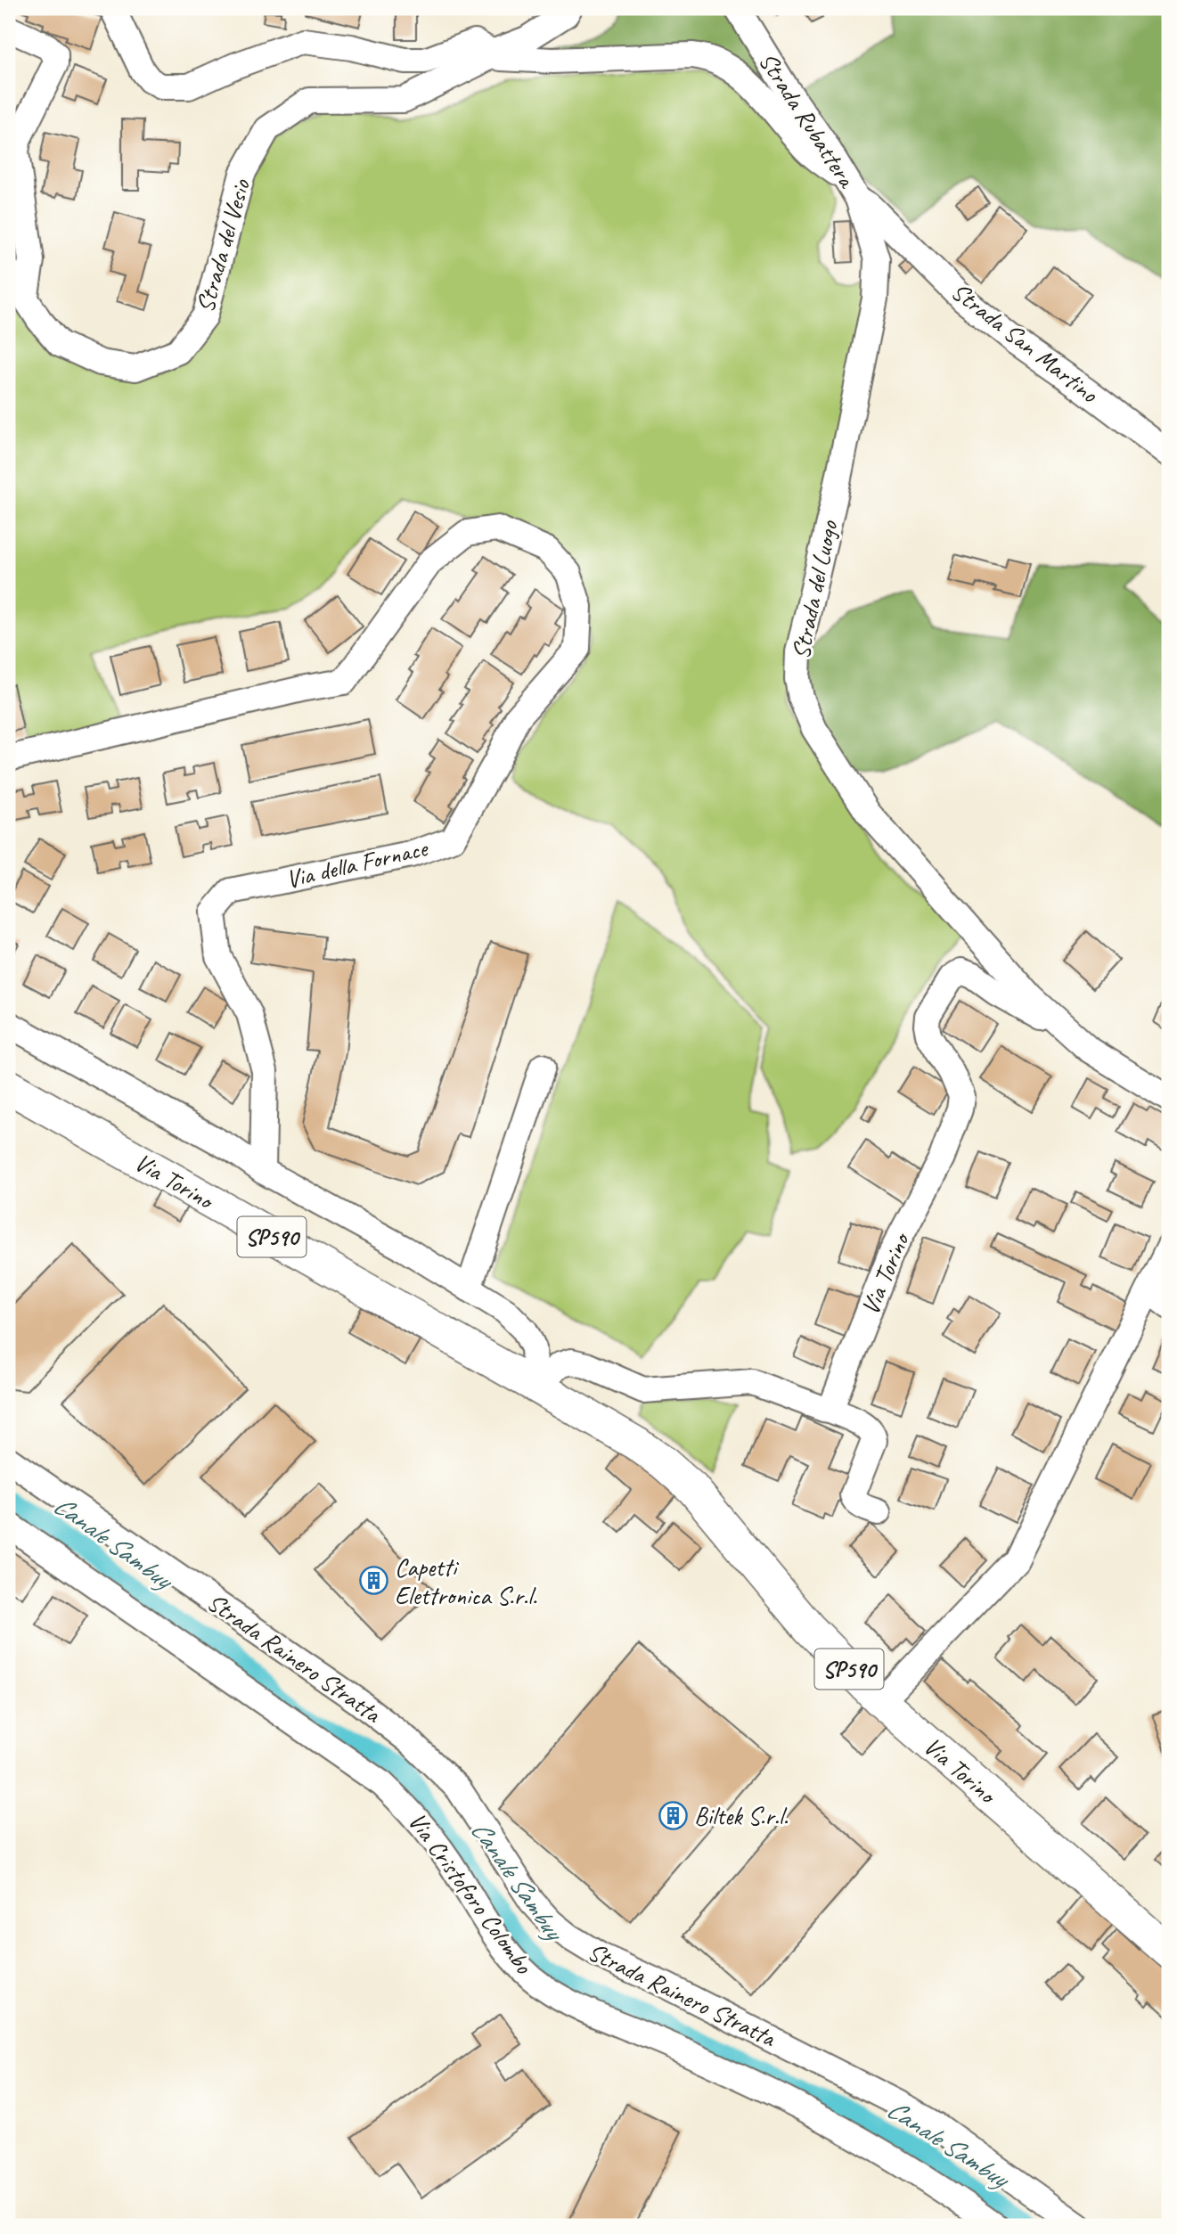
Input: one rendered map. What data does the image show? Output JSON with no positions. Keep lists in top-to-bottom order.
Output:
{
  "streets": {
    "main road": ["Via Torino", "SP590"],
    "street": [
      "Strada Rubattera",
      "Strada del Vesio",
      "Strada San Martino",
      "Strada del Luogo",
      "Via della Fornace",
      "Strada Rainero Stratta",
      "Via Cristoforo Colombo"
    ]
  },
  "crossings": [
    ["Strada Rubattera", "Strada San Martino"],
    ["Strada Rubattera", "Strada del Luogo"],
    ["Strada del Vesio", "Strada San Martino"],
    ["Strada San Martino", "Strada del Luogo"],
    ["Strada del Luogo", "Via Torino"]
  ],
  "water": ["Canale Sambuy"],
  "places": {
    "building": ["Capetti Elettronica S.r.l.", "Biltek S.r.l."]
  }
}
